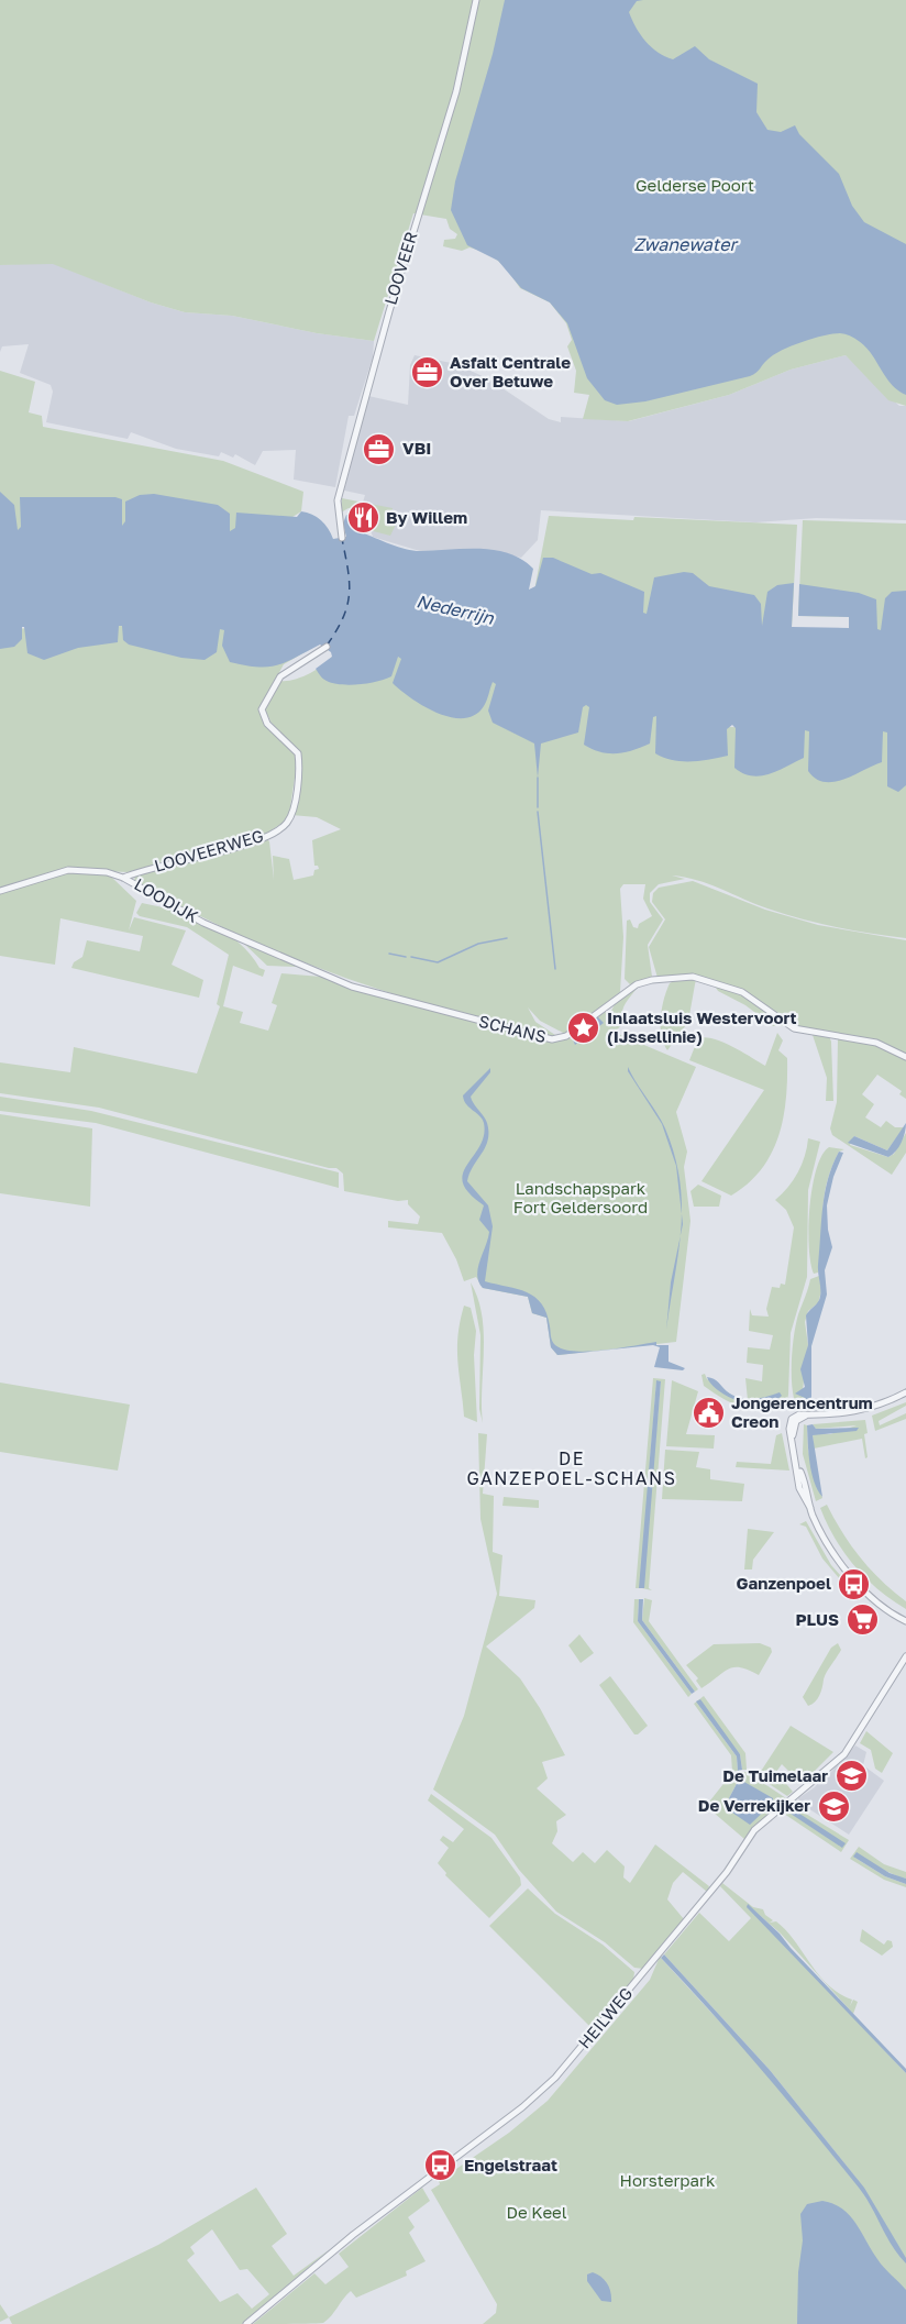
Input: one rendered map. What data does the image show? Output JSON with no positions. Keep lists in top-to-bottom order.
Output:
{
  "streets": {
    "street": [
      "LOOVEER",
      "LOOVEERWEG",
      "LOODIJK",
      "SCHANS",
      "HEILWEG"
    ]
  },
  "crossings": [
    ["LOOVEERWEG", "LOODIJK"],
    ["LOODIJK", "SCHANS"]
  ],
  "districts": ["DE GANZEPOEL-SCHANS"],
  "water": ["Zwanewater", "Nederrijn"],
  "parks": [
    "Gelderse Poort",
    "Landschapspark Fort Geldersoord",
    "Horsterpark",
    "De Keel"
  ],
  "places": {
    "office": ["Asfalt Centrale Over Betuwe", "VBI"],
    "restaurant": ["By Willem"],
    "place": ["Inlaatsluis Westervoort (IJssellinie)"],
    "public building": ["Jongerencentrum Creon"],
    "bus stop": ["Ganzenpoel", "Engelstraat"],
    "supermarket": ["PLUS"],
    "school or university": ["De Tuimelaar", "De Verrekijker"]
  }
}
